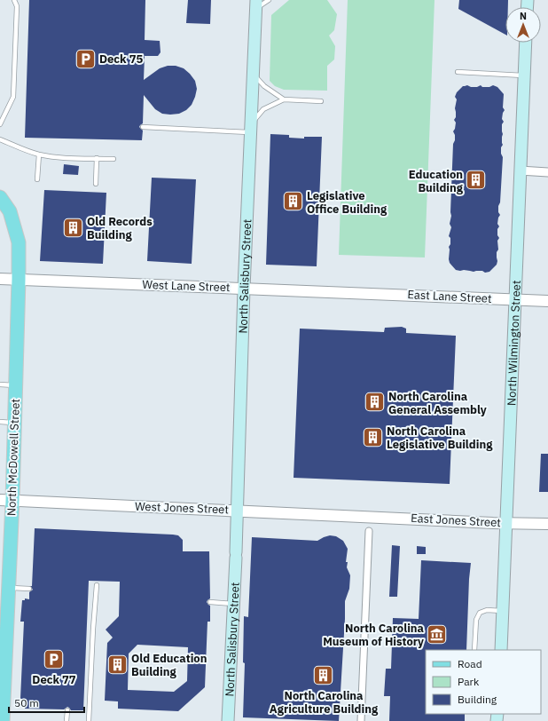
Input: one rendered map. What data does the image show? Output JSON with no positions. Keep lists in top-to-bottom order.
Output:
{
  "streets": {
    "main road": ["North Salisbury Street", "North Wilmington Street", "North McDowell Street"],
    "street": [
      "West Lane Street",
      "East Lane Street",
      "West Jones Street",
      "East Jones Street"
    ]
  },
  "crossings": [
    ["North Salisbury Street", "West Lane Street"],
    ["North Salisbury Street", "West Jones Street"],
    ["West Lane Street", "East Lane Street"],
    ["West Lane Street", "North McDowell Street"],
    ["East Lane Street", "North Wilmington Street"],
    ["North Wilmington Street", "East Jones Street"],
    ["North McDowell Street", "West Jones Street"],
    ["West Jones Street", "East Jones Street"]
  ],
  "places": {
    "parking": ["Deck 75", "Deck 77"],
    "building": [
      "Education Building",
      "Legislative Office Building",
      "Old Records Building",
      "North Carolina General Assembly",
      "North Carolina Legislative Building",
      "Old Education Building",
      "North Carolina Agriculture Building"
    ],
    "museum": ["North Carolina Museum of History"]
  },
  "legend": ["Road", "Park", "Building"],
  "scale_bar": "50 m",
  "north": "top"
}
